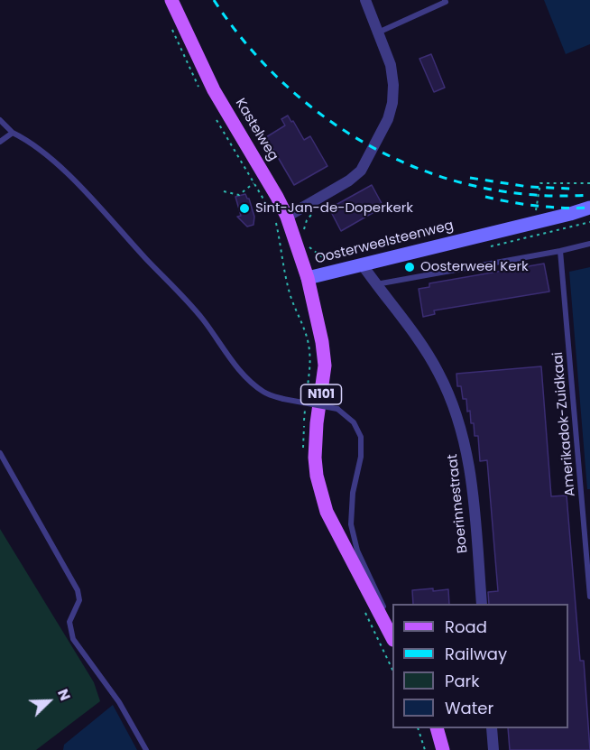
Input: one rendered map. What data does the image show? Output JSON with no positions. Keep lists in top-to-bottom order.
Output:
{
  "streets": {
    "main road": ["Kastelweg", "Oosterweelsteenweg", "N101"],
    "street": ["Boerinnestraat"],
    "lane": ["Amerikadok-Zuidkaai"]
  },
  "crossings": [
    ["Kastelweg", "Oosterweelsteenweg"],
    ["Oosterweelsteenweg", "Boerinnestraat"]
  ],
  "places": ["Sint-Jan-de-Doperkerk", "Oosterweel Kerk"],
  "legend": [
    "Road",
    "Railway",
    "Park",
    "Water"
  ],
  "north": "top right"
}
